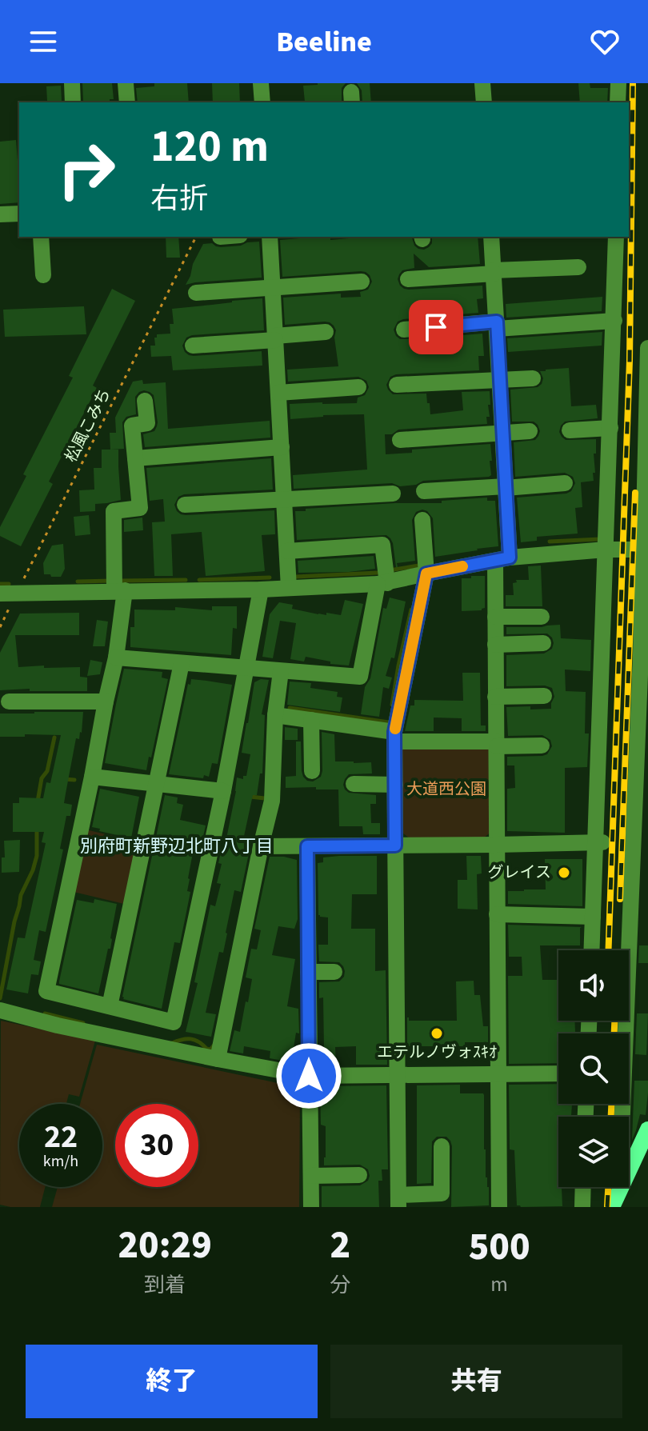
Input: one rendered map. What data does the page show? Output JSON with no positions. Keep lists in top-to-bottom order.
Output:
{
  "streets": {
    "path": ["松風こみち"]
  },
  "districts": ["別府町新野辺北町八丁目"],
  "parks": ["大道西公園"],
  "places": ["グレイス", "エテルノヴォｽｷｵ"],
  "page": {
    "header": "Beeline",
    "turn": ["120 m", "右折"],
    "speed": "22 km/h",
    "limit": "30",
    "eta": [
      "20:29",
      "到着",
      "2",
      "分",
      "500",
      "m"
    ],
    "buttons": ["終了", "共有"]
  }
}
